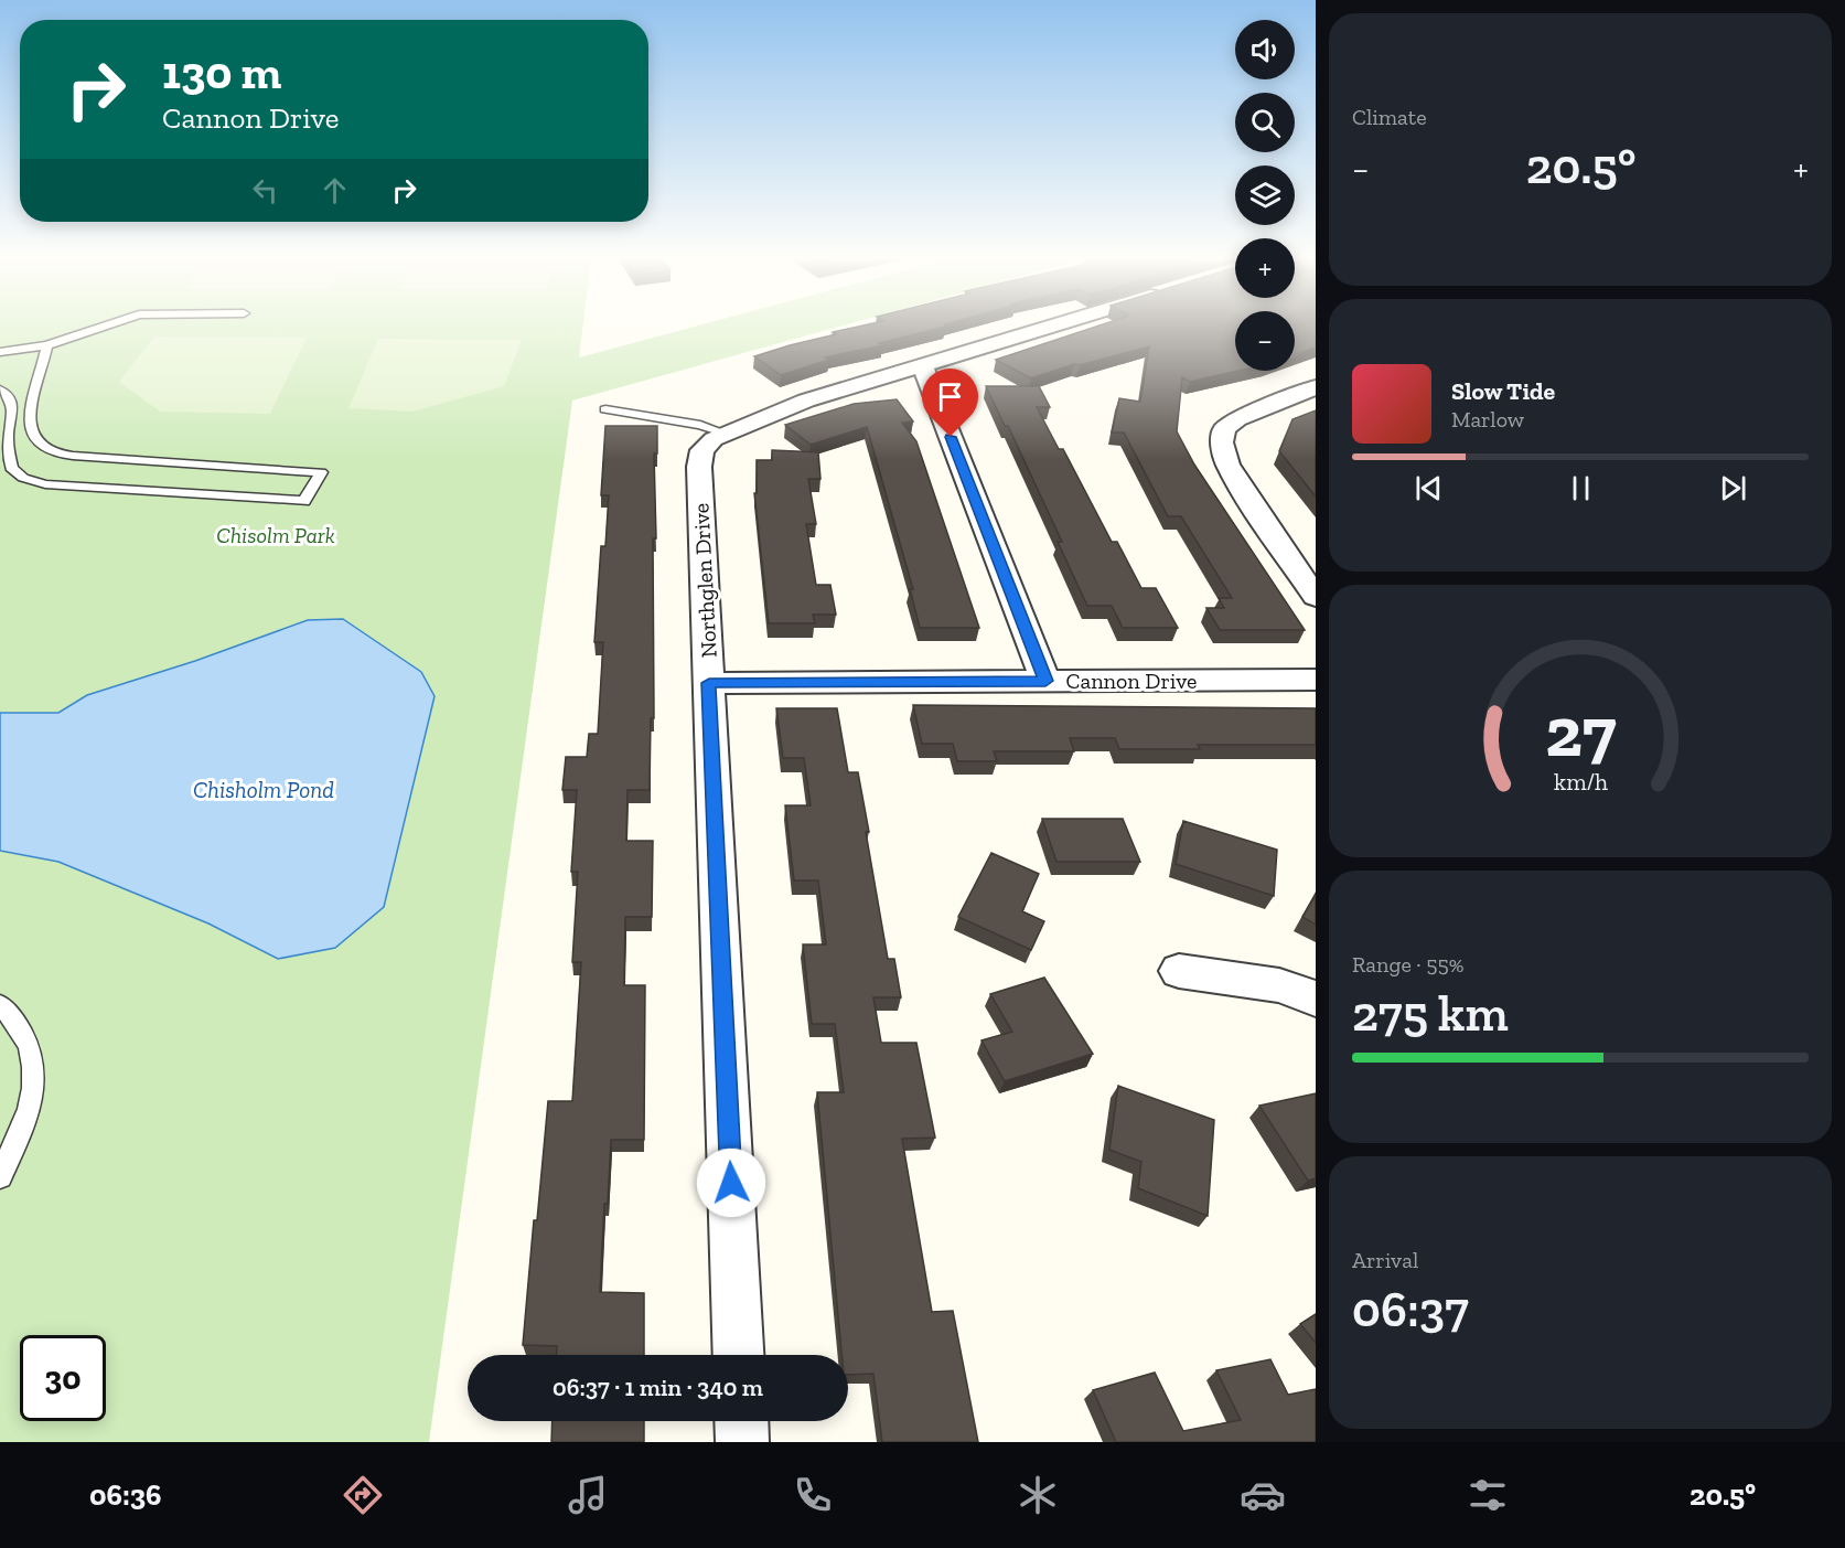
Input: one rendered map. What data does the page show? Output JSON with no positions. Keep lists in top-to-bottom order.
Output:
{
  "streets": {
    "street": ["Northglen Drive", "Cannon Drive"]
  },
  "crossings": [
    ["Northglen Drive", "Cannon Drive"]
  ],
  "water": ["Chisholm Pond"],
  "parks": ["Chisolm Park"],
  "page": {
    "tile": [
      "Climate",
      ["Range · 55%", "275 km"],
      ["Arrival", "06:37"]
    ],
    "map_buttons": ["+", "−"],
    "turn": ["130 m", "Cannon Drive"],
    "heat": ["−", "20.5°", "+"],
    "song": ["Slow Tide", "Marlow"],
    "limit": "30",
    "trip": "06:37 · 1 min · 340 m",
    "tabs": ["06:36", "20.5°"],
    "gauge": ["27", "km/h"]
  }
}
